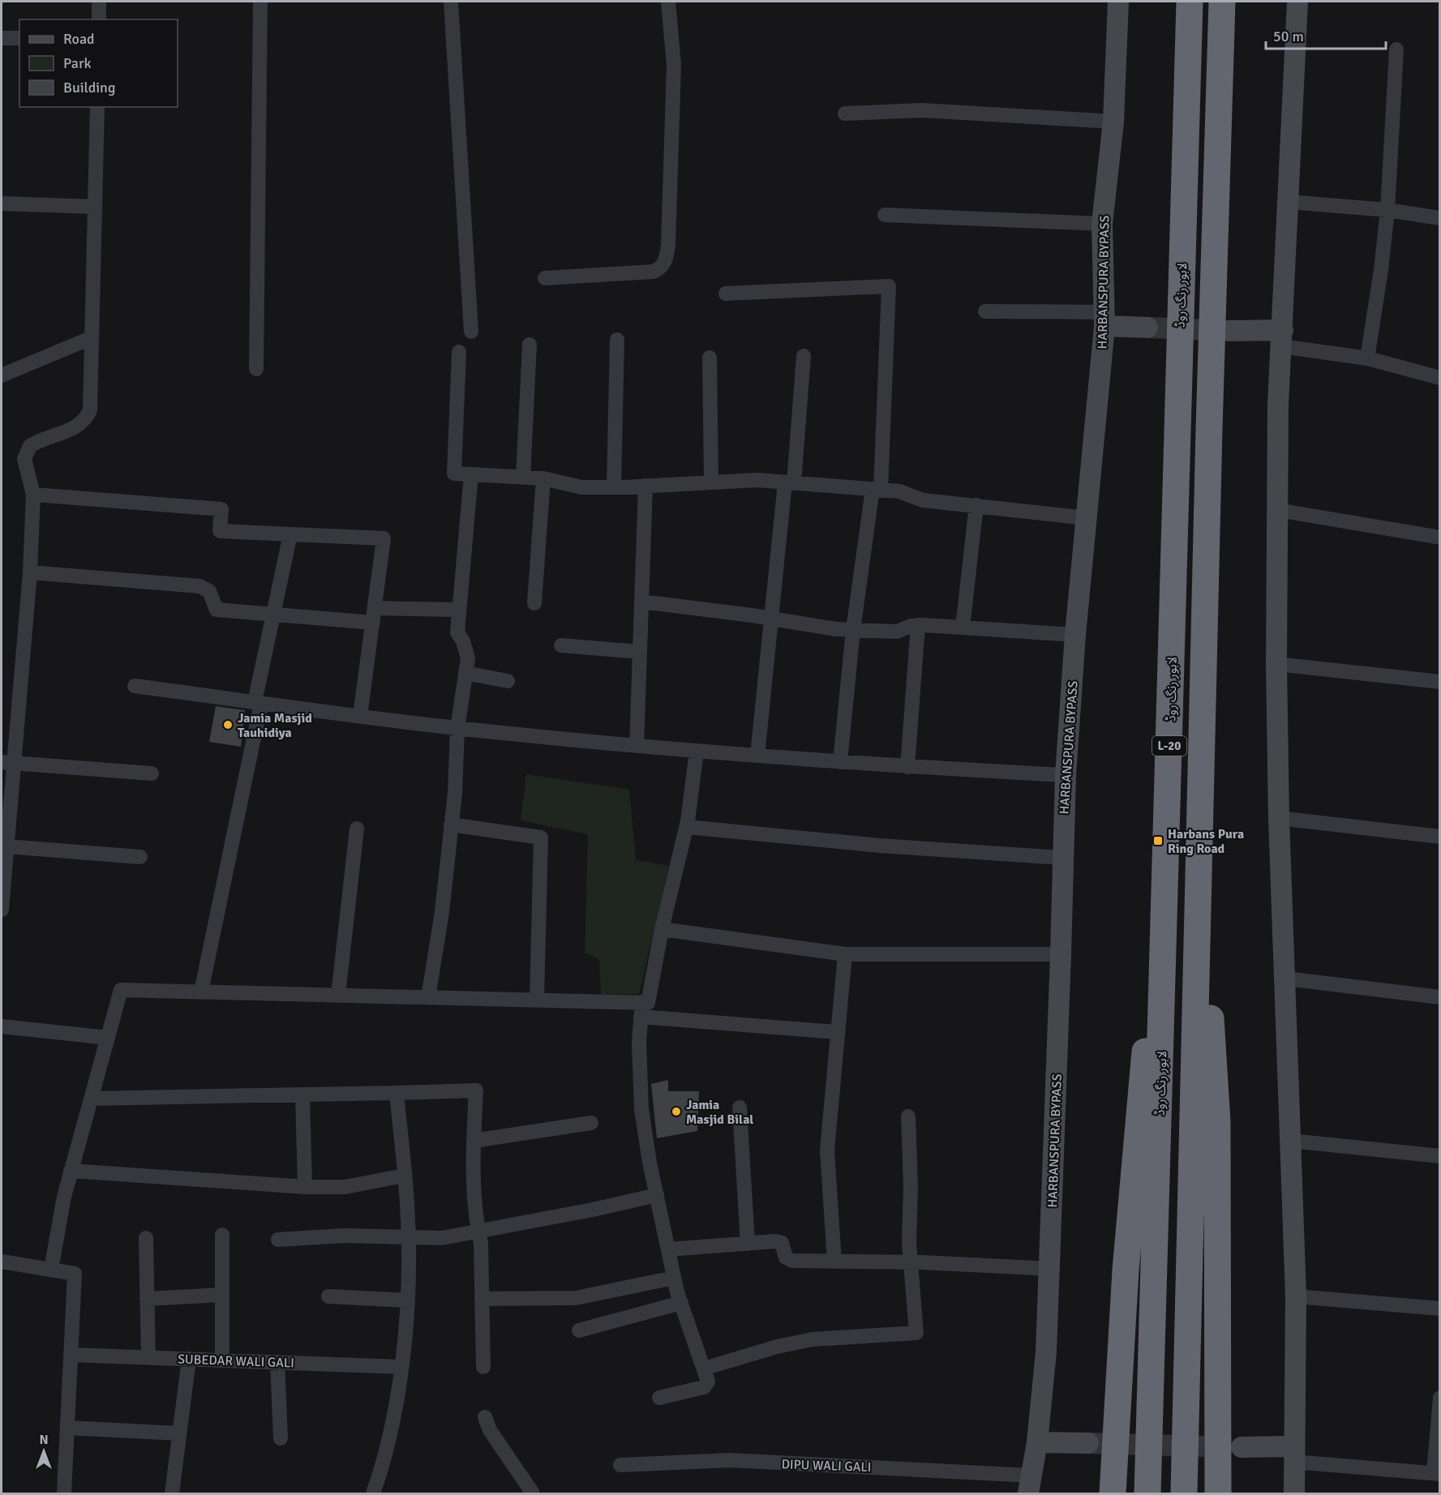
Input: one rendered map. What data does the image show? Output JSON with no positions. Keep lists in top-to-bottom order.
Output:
{
  "streets": {
    "highway": ["لاہور رنگ روڈ", "L-20"],
    "street": ["HARBANSPURA BYPASS", "SUBEDAR WALI GALI", "DIPU WALI GALI"]
  },
  "crossings": [
    ["HARBANSPURA BYPASS", "DIPU WALI GALI"]
  ],
  "places": {
    "other": ["Jamia Masjid Tauhidiya", "Jamia Masjid Bilal"],
    "transit": ["Harbans Pura Ring Road"]
  },
  "legend": ["Road", "Park", "Building"],
  "scale_bar": "50 m",
  "north": "top"
}
